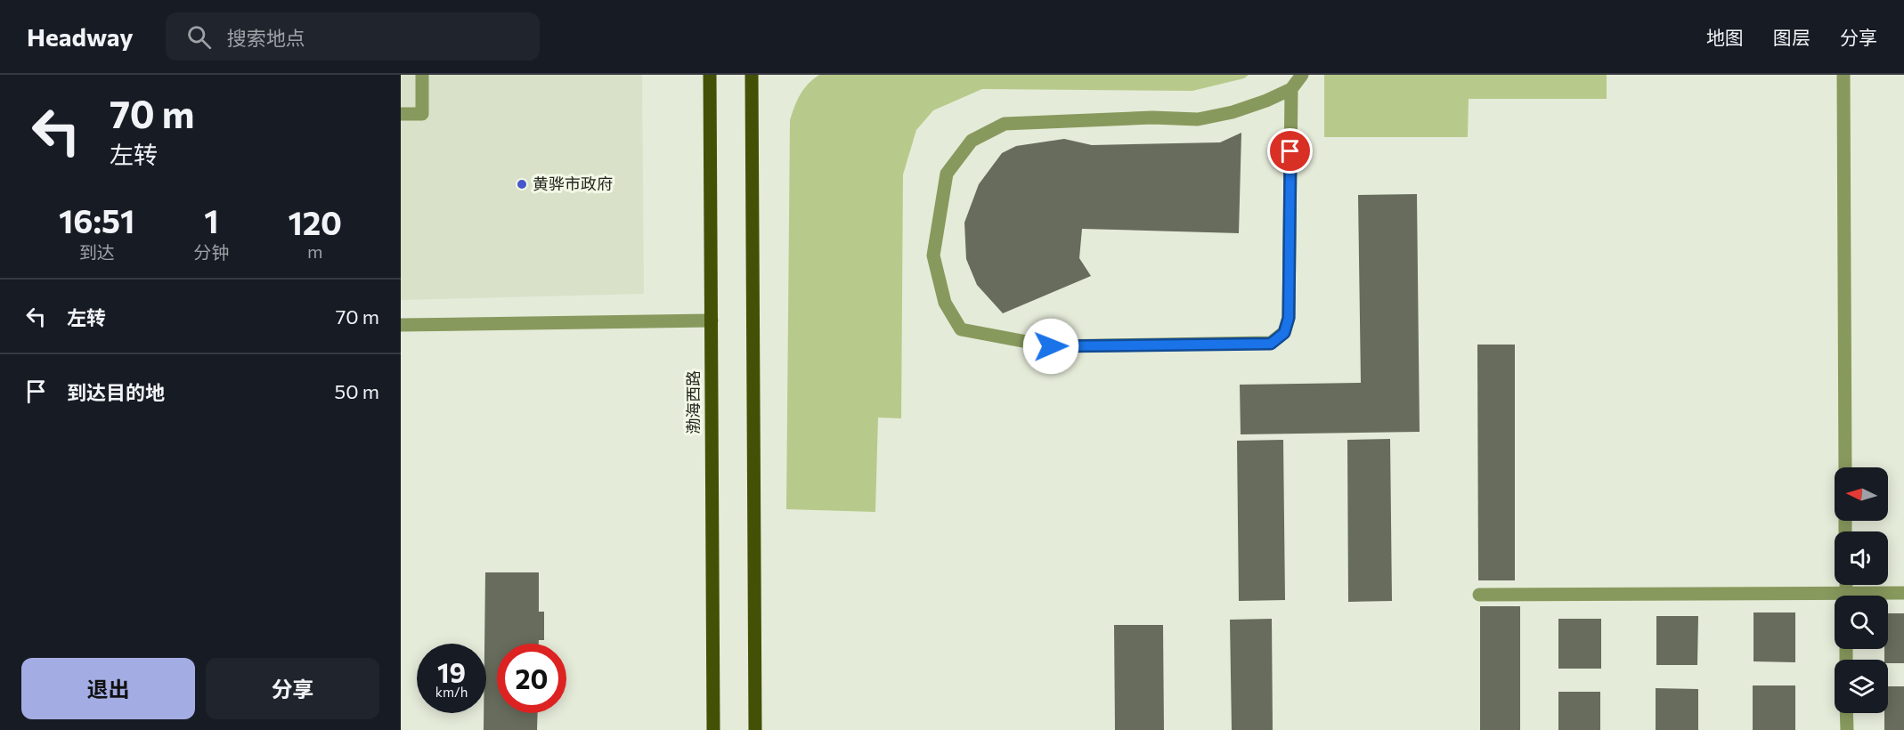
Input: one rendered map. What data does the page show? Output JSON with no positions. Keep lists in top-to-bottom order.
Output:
{
  "streets": {
    "main road": ["渤海西路"]
  },
  "places": ["黄骅市政府"],
  "north": "left",
  "page": {
    "header": "Headway",
    "search": "搜索地点",
    "nav": ["地图", "图层", "分享"],
    "turn": ["70 m", "左转"],
    "eta": [
      "16:51",
      "到达",
      "1",
      "分钟",
      "120",
      "m"
    ],
    "list": [
      {
        "name": "左转",
        "value": "70 m"
      },
      {
        "name": "到达目的地",
        "value": "50 m"
      }
    ],
    "speed": "19 km/h",
    "limit": "20",
    "buttons": ["退出", "分享"]
  }
}
